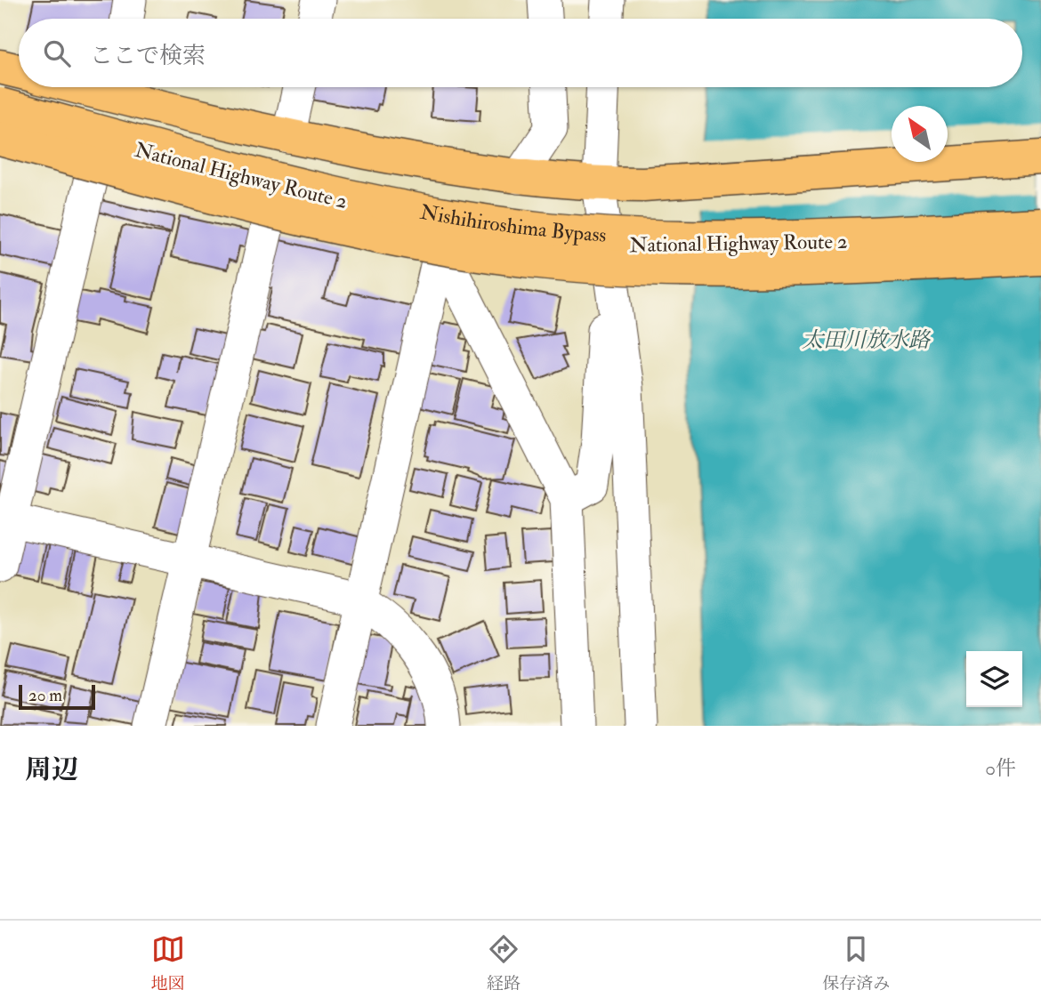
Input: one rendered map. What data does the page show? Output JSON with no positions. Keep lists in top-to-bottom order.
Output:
{
  "streets": {
    "highway": ["National Highway Route 2", "Nishihiroshima Bypass"]
  },
  "water": ["太田川放水路"],
  "scale_bar": "20 m",
  "north": "top left",
  "page": {
    "search": "ここで検索",
    "scale": "20 m",
    "heading": ["周辺", "0件"],
    "nav": ["地図", "経路", "保存済み"]
  }
}
